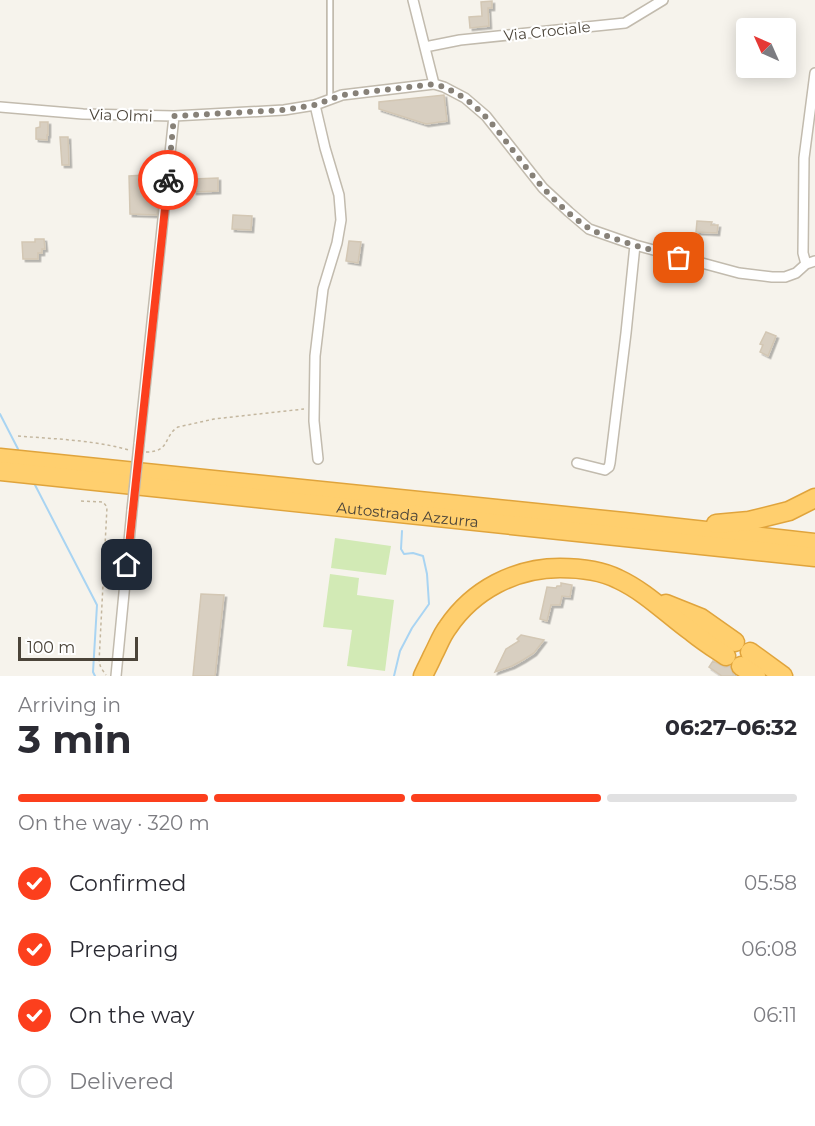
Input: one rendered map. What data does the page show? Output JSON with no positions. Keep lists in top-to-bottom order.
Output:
{
  "streets": {
    "highway": ["Autostrada Azzurra"],
    "street": ["Via Crociale", "Via Olmi"]
  },
  "scale_bar": "100 m",
  "north": "top left",
  "page": {
    "scale": "100 m",
    "heading": ["3 min", "Arriving in", "06:27–06:32"],
    "bar": "On the way · 320 m",
    "list": [
      ["Confirmed", "05:58"],
      ["Preparing", "06:08"],
      ["On the way", "06:11"],
      "Delivered"
    ]
  }
}
